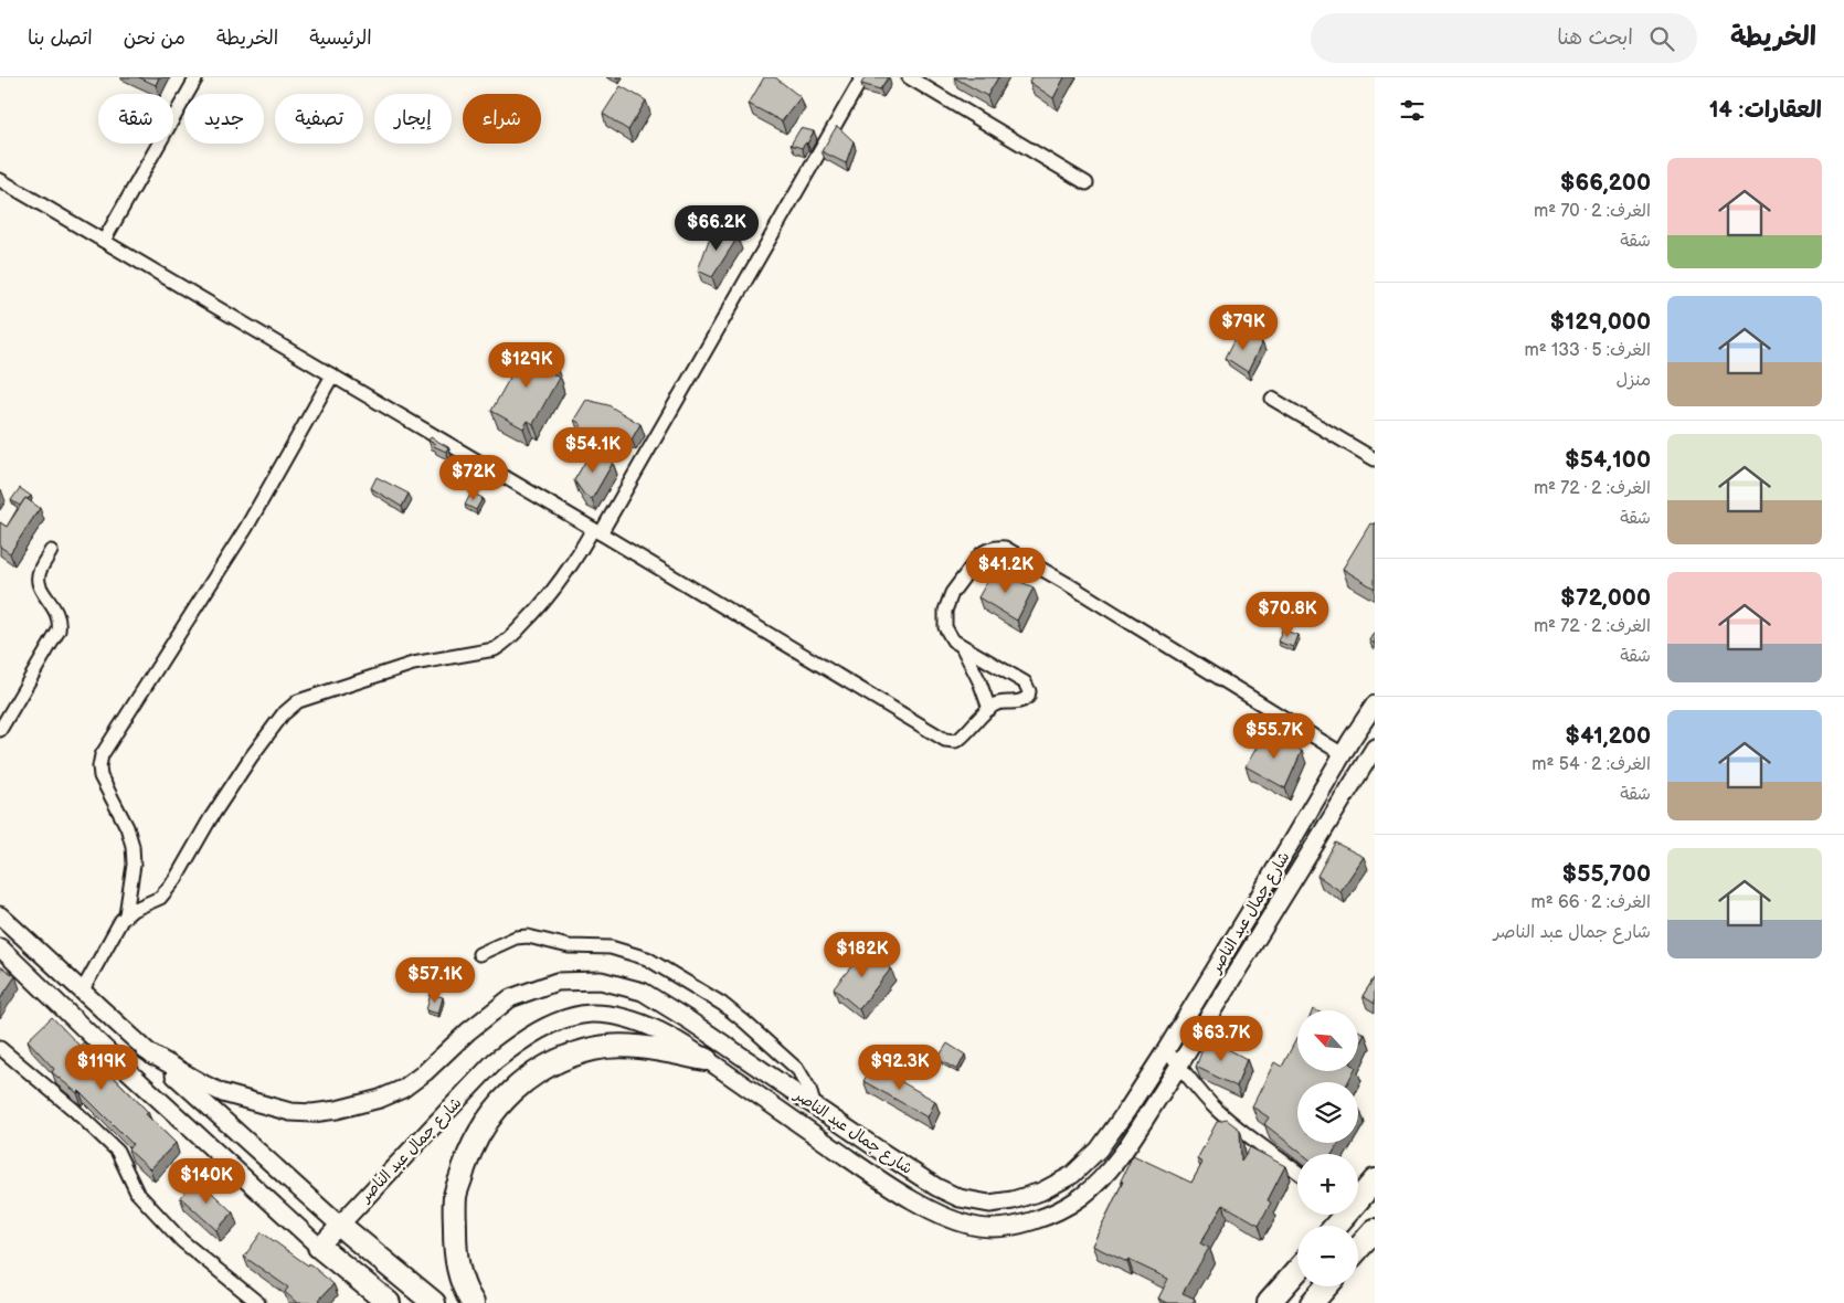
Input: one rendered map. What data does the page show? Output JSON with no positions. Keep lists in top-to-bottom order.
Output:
{
  "streets": {
    "main road": ["شارع جمال عبد الناصر"]
  },
  "north": "top left",
  "page": {
    "header": "الخريطة",
    "search": "ابحث هنا",
    "nav": [
      "الرئيسية",
      "الخريطة",
      "من نحن",
      "اتصل بنا"
    ],
    "heading": "العقارات: 14",
    "chip": [
      "شراء",
      "إيجار",
      "تصفية",
      "جديد",
      "شقة"
    ],
    "list": [
      {
        "name": "$66,200",
        "note": "الغرف: 2 · 70 m² · شقة"
      },
      {
        "name": "$129,000",
        "note": "الغرف: 5 · 133 m² · منزل"
      },
      {
        "name": "$54,100",
        "note": "الغرف: 2 · 72 m² · شقة"
      },
      {
        "name": "$72,000",
        "note": "الغرف: 2 · 72 m² · شقة"
      },
      {
        "name": "$41,200",
        "note": "الغرف: 2 · 54 m² · شقة"
      },
      {
        "name": "$55,700",
        "note": "الغرف: 2 · 66 m² · شارع جمال عبد الناصر"
      }
    ],
    "price": [
      "$66.2K",
      "$79K",
      "$129K",
      "$54.1K",
      "$72K",
      "$41.2K",
      "$70.8K",
      "$55.7K",
      "$182K",
      "$57.1K",
      "$63.7K",
      "$119K",
      "$92.3K",
      "$140K"
    ],
    "map_buttons": ["+", "−"]
  }
}
